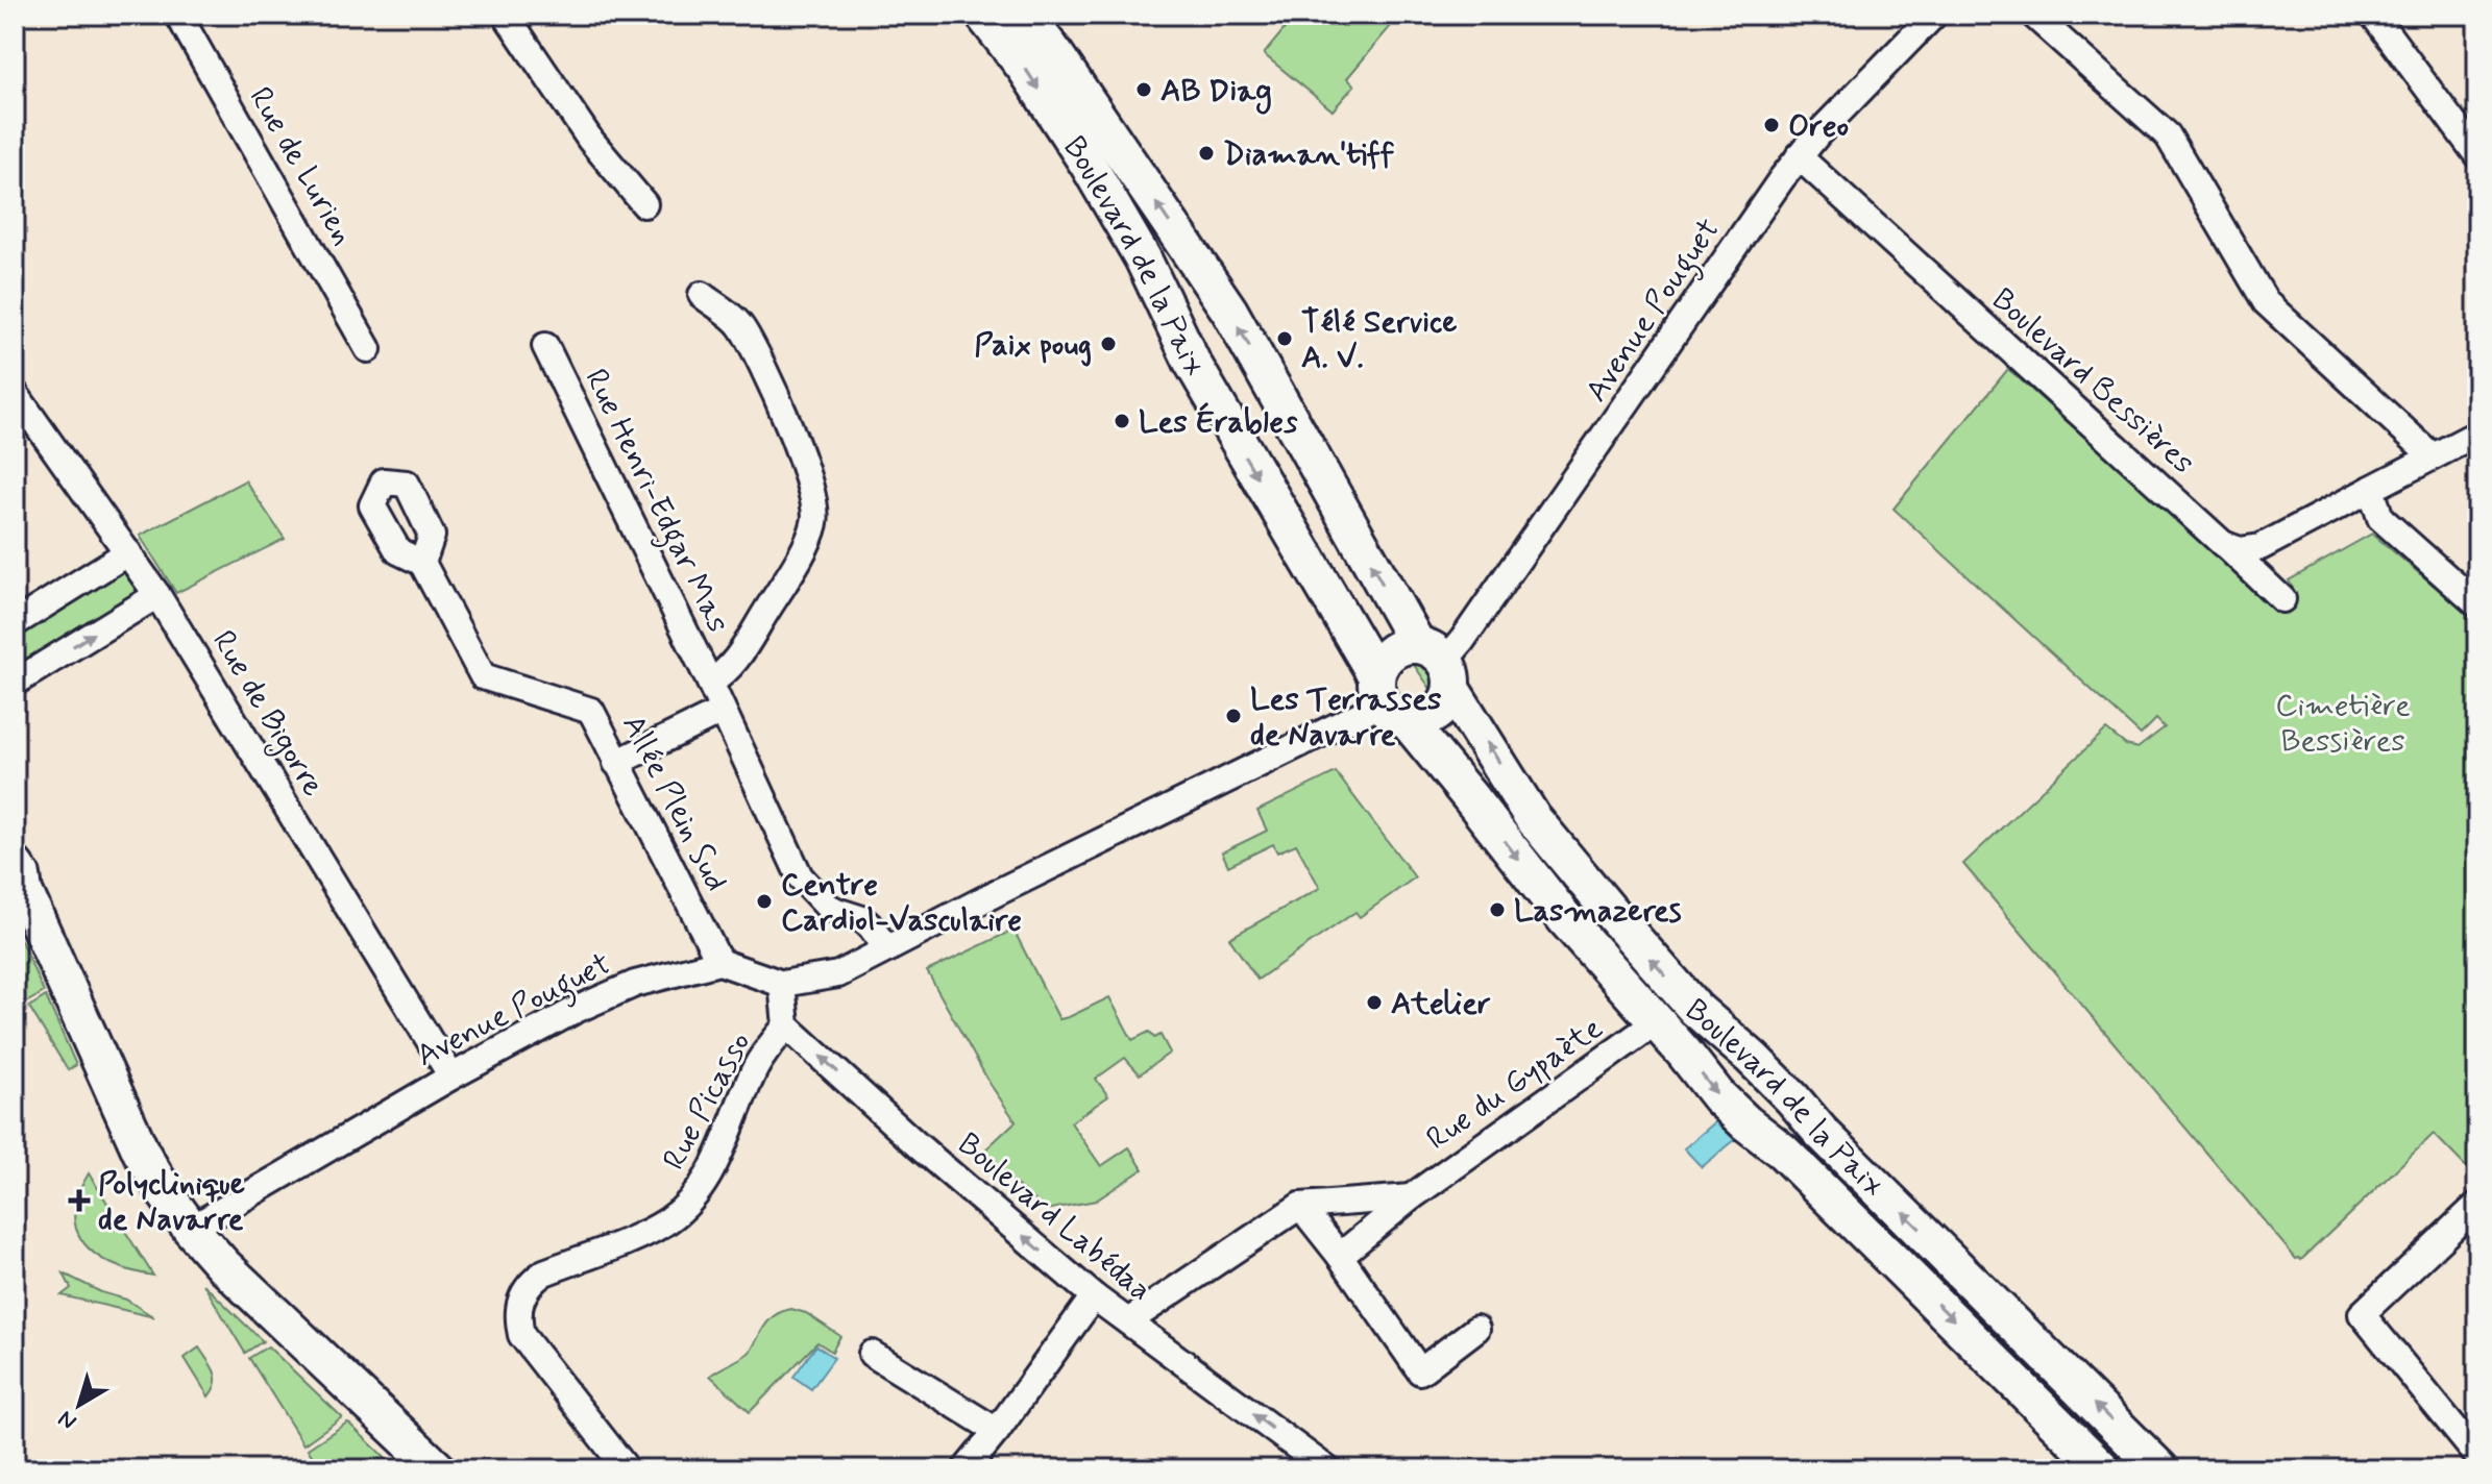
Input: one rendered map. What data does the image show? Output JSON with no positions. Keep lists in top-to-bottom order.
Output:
{
  "streets": {
    "main road": ["Boulevard de la Paix"],
    "street": [
      "Rue de Lurien",
      "Avenue Pouguet",
      "Boulevard Bessières",
      "Rue Henri-Edgar Mas",
      "Rue de Bigorre",
      "Allée Plein Sud",
      "Rue du Gypaète",
      "Rue Picasso",
      "Boulevard Labédaa"
    ]
  },
  "crossings": [
    ["Boulevard de la Paix", "Avenue Pouguet"],
    ["Boulevard de la Paix", "Rue du Gypaète"],
    ["Avenue Pouguet", "Boulevard Bessières"],
    ["Avenue Pouguet", "Rue de Bigorre"],
    ["Avenue Pouguet", "Allée Plein Sud"],
    ["Rue Picasso", "Boulevard Labédaa"]
  ],
  "one_way": ["Boulevard Labédaa"],
  "parks": ["Cimetière Bessières"],
  "places": {
    "other": [
      "AB Diag",
      "Oreo",
      "Diaman'tiff",
      "Télé Service A. V.",
      "Paix poug",
      "Les Érables",
      "Les Terrasses de Navarre",
      "Centre Cardiol-Vasculaire",
      "Lasmazeres",
      "Atelier"
    ],
    "health": ["Polyclinique de Navarre"]
  },
  "north": "bottom left"
}
